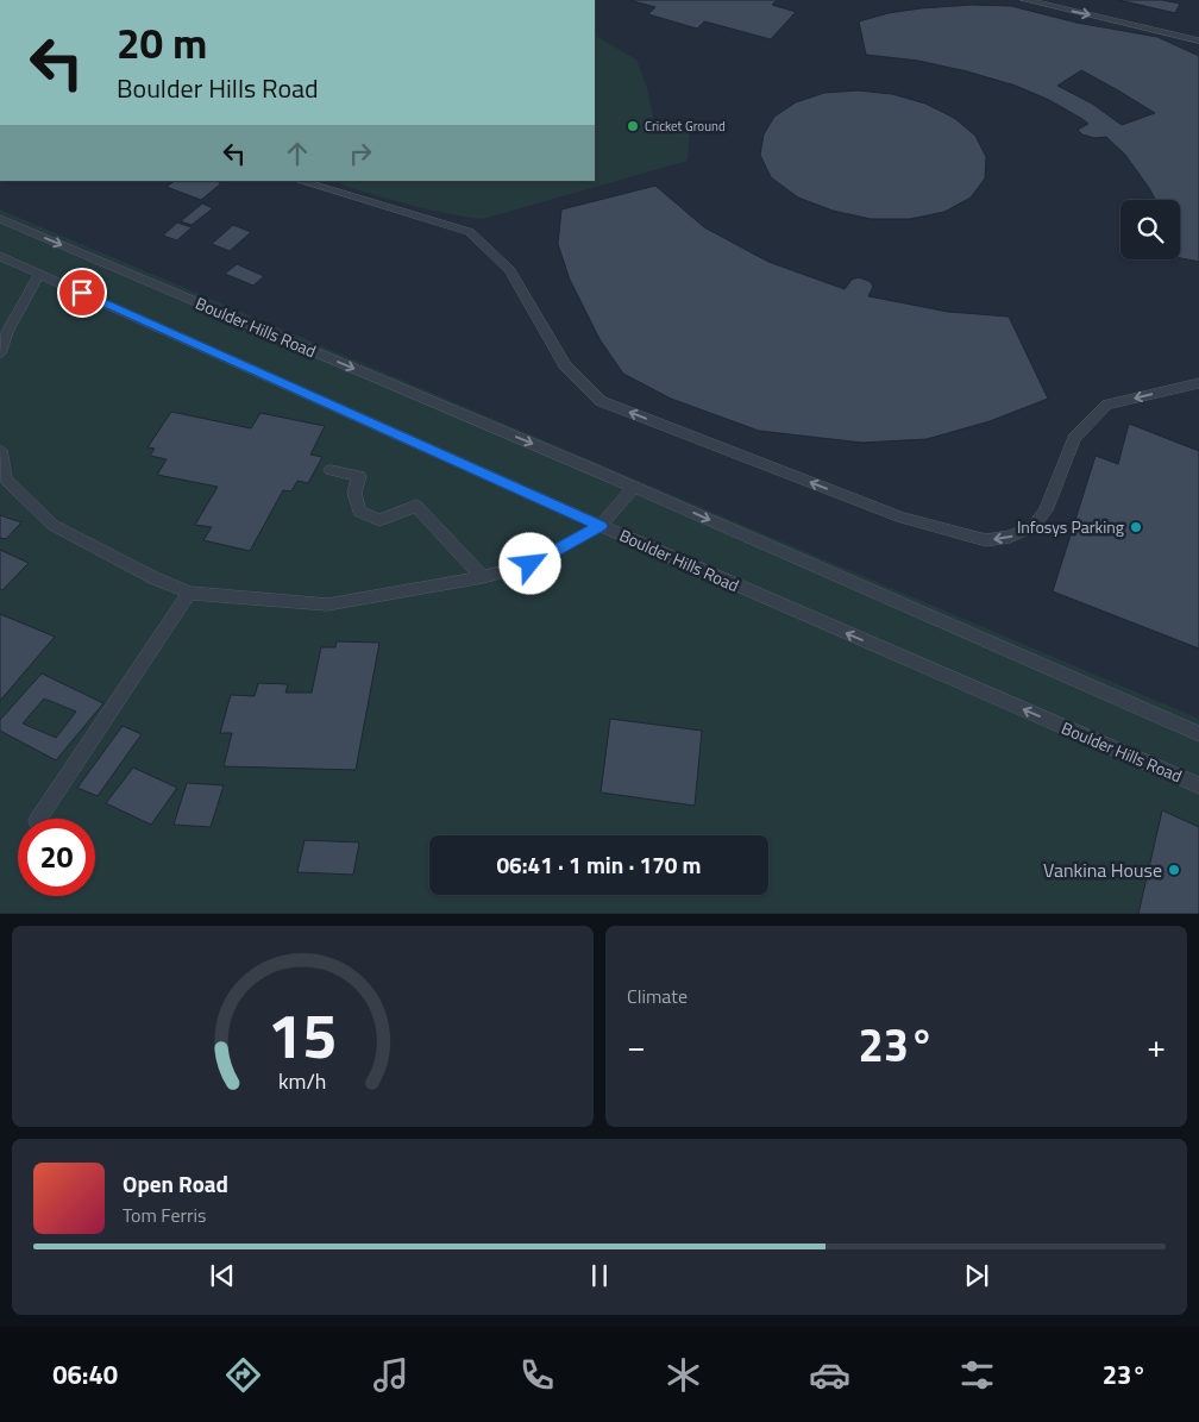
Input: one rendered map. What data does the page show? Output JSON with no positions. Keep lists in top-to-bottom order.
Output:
{
  "streets": {
    "lane": ["Boulder Hills Road"]
  },
  "places": ["Cricket Ground", "Infosys Parking", "Vankina House"],
  "page": {
    "turn": ["20 m", "Boulder Hills Road"],
    "limit": "20",
    "trip": "06:41 · 1 min · 170 m",
    "tile": "Climate",
    "heat": ["−", "23°", "+"],
    "song": ["Open Road", "Tom Ferris"],
    "tabs": ["06:40", "23°"],
    "gauge": ["15", "km/h"]
  }
}
